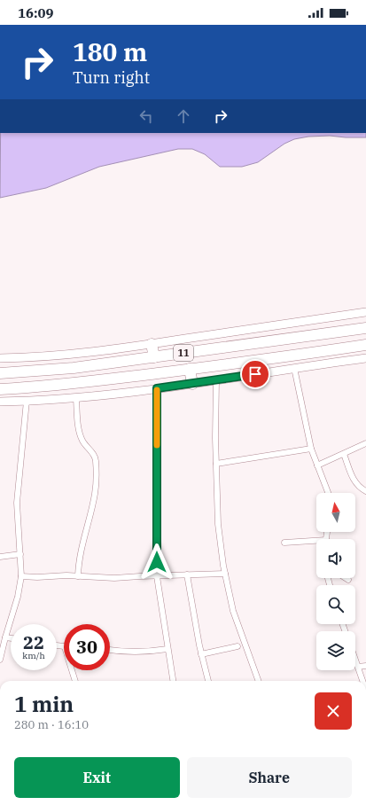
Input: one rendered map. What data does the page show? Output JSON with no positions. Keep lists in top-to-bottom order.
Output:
{
  "streets": {
    "highway": ["11"]
  },
  "north": "top",
  "page": {
    "status": "16:09",
    "turn": ["180 m", "Turn right"],
    "speed": "22 km/h",
    "limit": "30",
    "heading": ["1 min", "280 m · 16:10"],
    "buttons": ["Exit", "Share"]
  }
}
